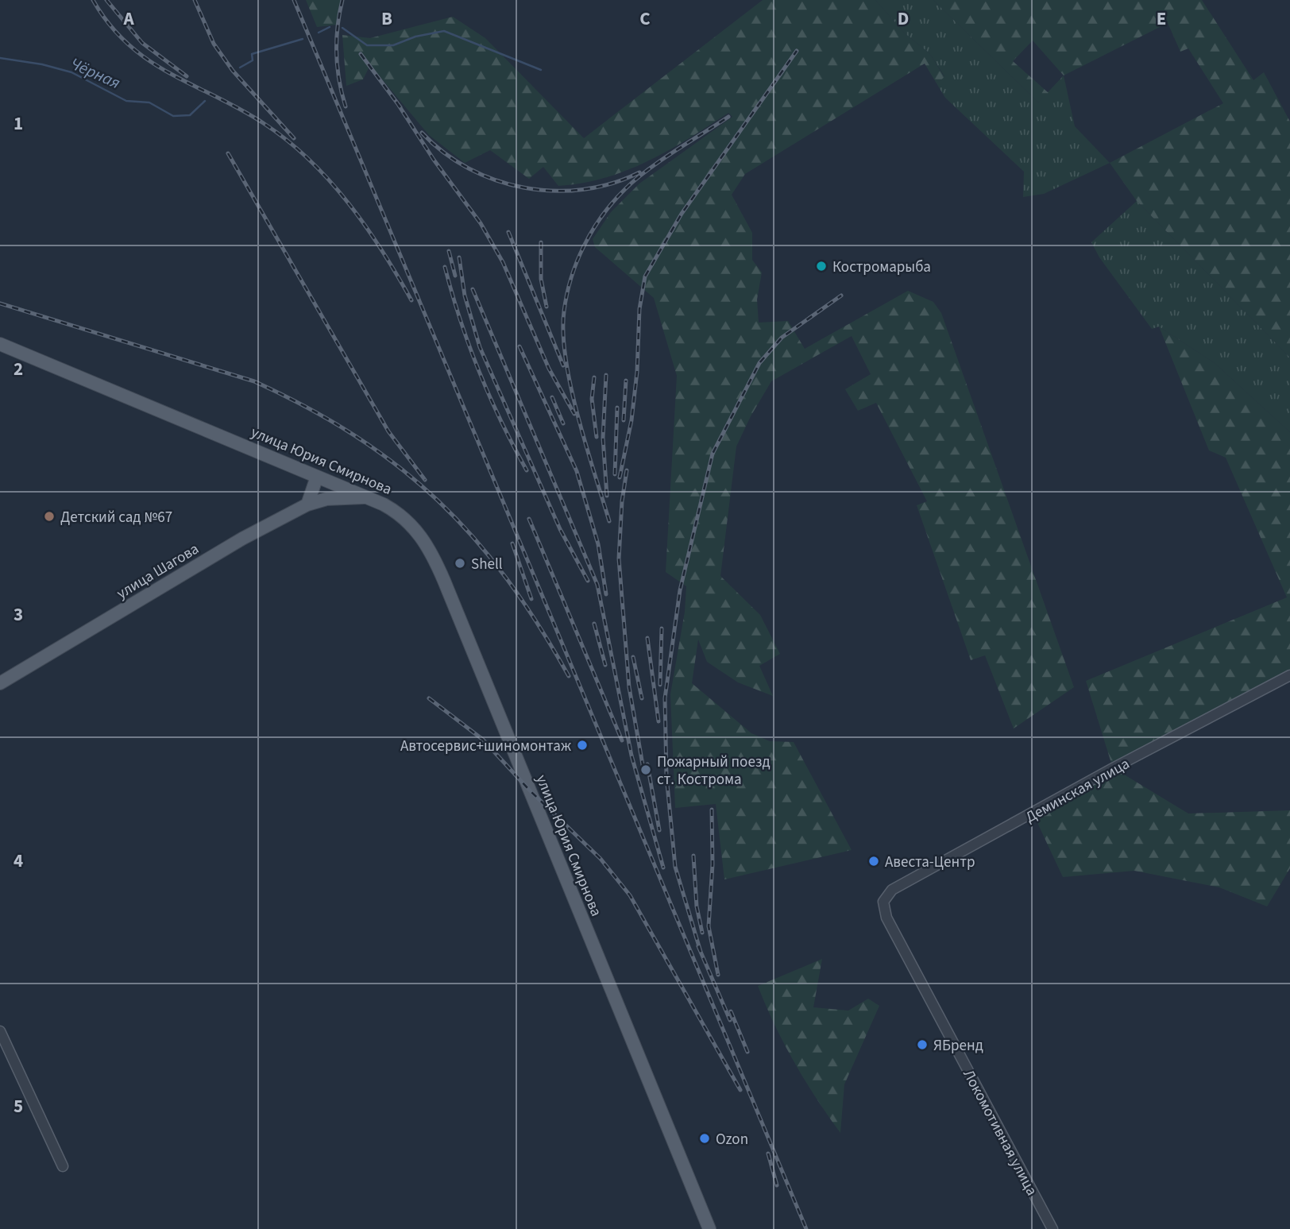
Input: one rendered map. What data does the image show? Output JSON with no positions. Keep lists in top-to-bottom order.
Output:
{
  "streets": {
    "main road": ["улица Юрия Смирнова", "улица Шагова"],
    "street": ["Деминская улица", "Локомотивная улица"]
  },
  "crossings": [
    ["улица Юрия Смирнова", "улица Шагова"],
    ["Деминская улица", "Локомотивная улица"]
  ],
  "water": ["Чёрная"],
  "places": [
    "Костромарыба",
    "Детский сад №67",
    "Shell",
    "Автосервис+шиномонтаж",
    "Пожарный поезд ст. Кострома",
    "Авеста-Центр",
    "ЯБренд",
    "Ozon"
  ],
  "grid": {
    "columns": [
      "A",
      "B",
      "C",
      "D",
      "E"
    ],
    "rows": [
      "1",
      "2",
      "3",
      "4",
      "5"
    ]
  }
}
